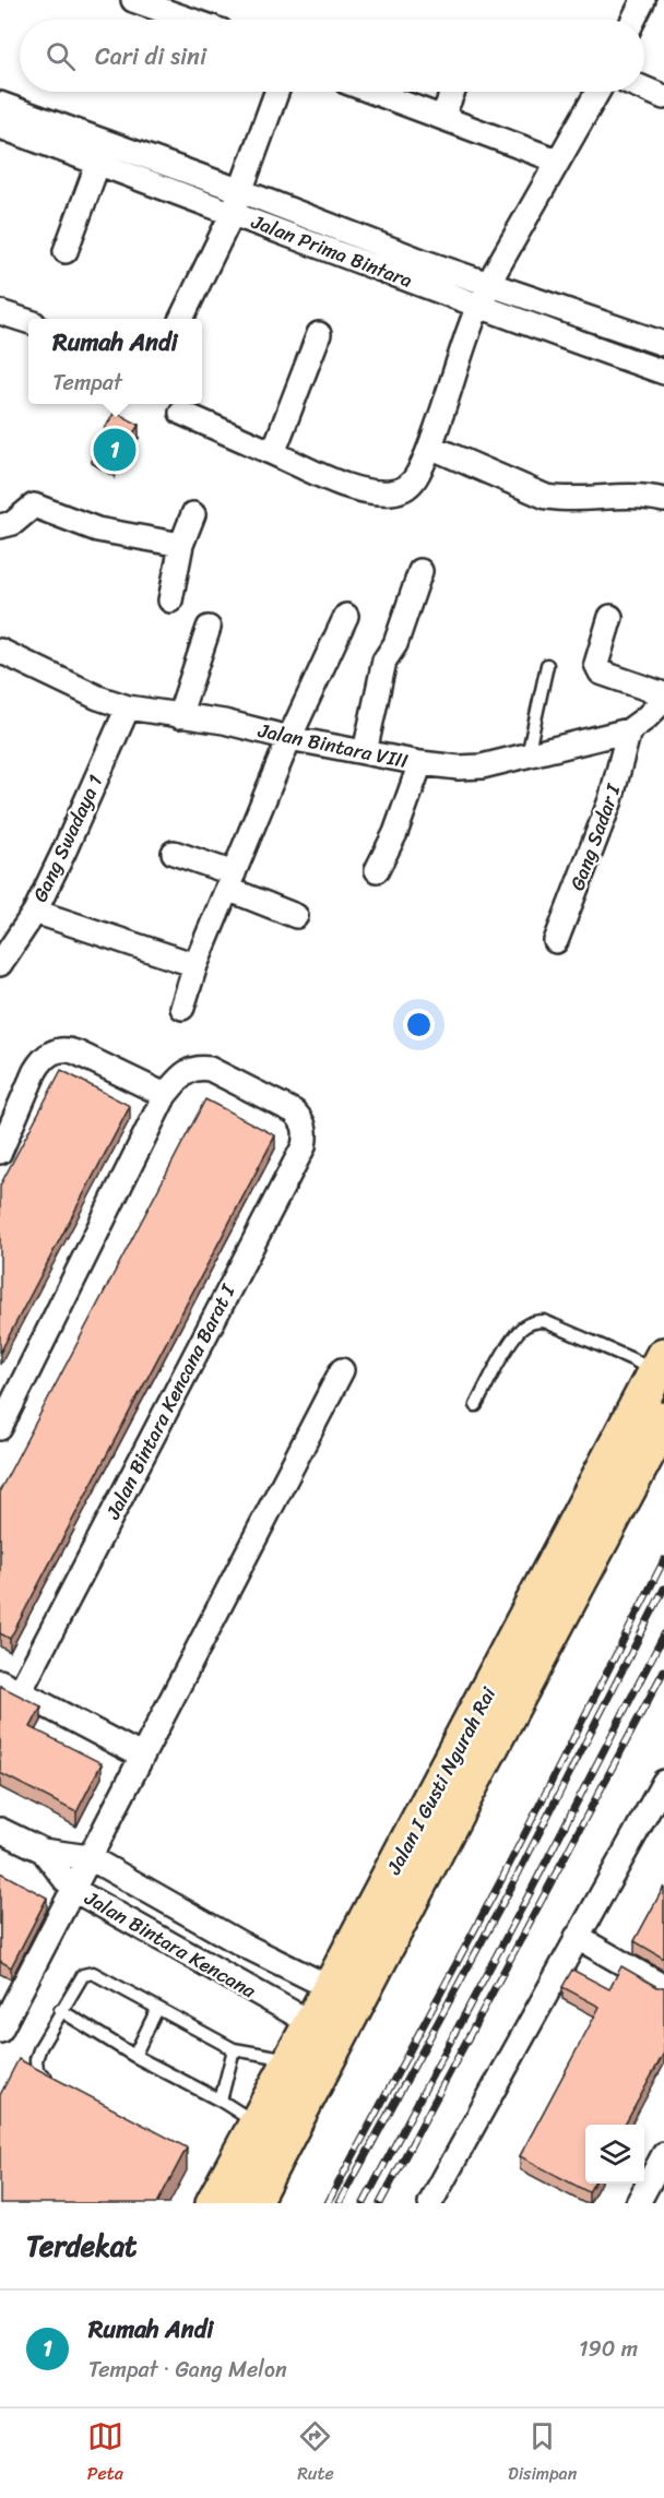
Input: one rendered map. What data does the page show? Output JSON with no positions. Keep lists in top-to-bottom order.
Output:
{
  "streets": {
    "main road": ["Jalan I Gusti Ngurah Rai"],
    "street": [
      "Jalan Prima Bintara",
      "Jalan Bintara VIII",
      "Gang Sadar I",
      "Gang Swadaya 1",
      "Jalan Bintara Kencana Barat I",
      "Jalan Bintara Kencana"
    ]
  },
  "crossings": [
    ["Jalan Bintara VIII", "Gang Sadar I"],
    ["Jalan Bintara VIII", "Gang Swadaya 1"],
    ["Jalan I Gusti Ngurah Rai", "Jalan Bintara Kencana"]
  ],
  "page": {
    "search": "Cari di sini",
    "popup": ["Rumah Andi", "Tempat"],
    "pins": "1",
    "heading": "Terdekat",
    "list": [
      {
        "mark": "1",
        "name": "Rumah Andi",
        "note": "Tempat · Gang Melon",
        "value": "190 m"
      }
    ],
    "nav": ["Peta", "Rute", "Disimpan"]
  }
}
